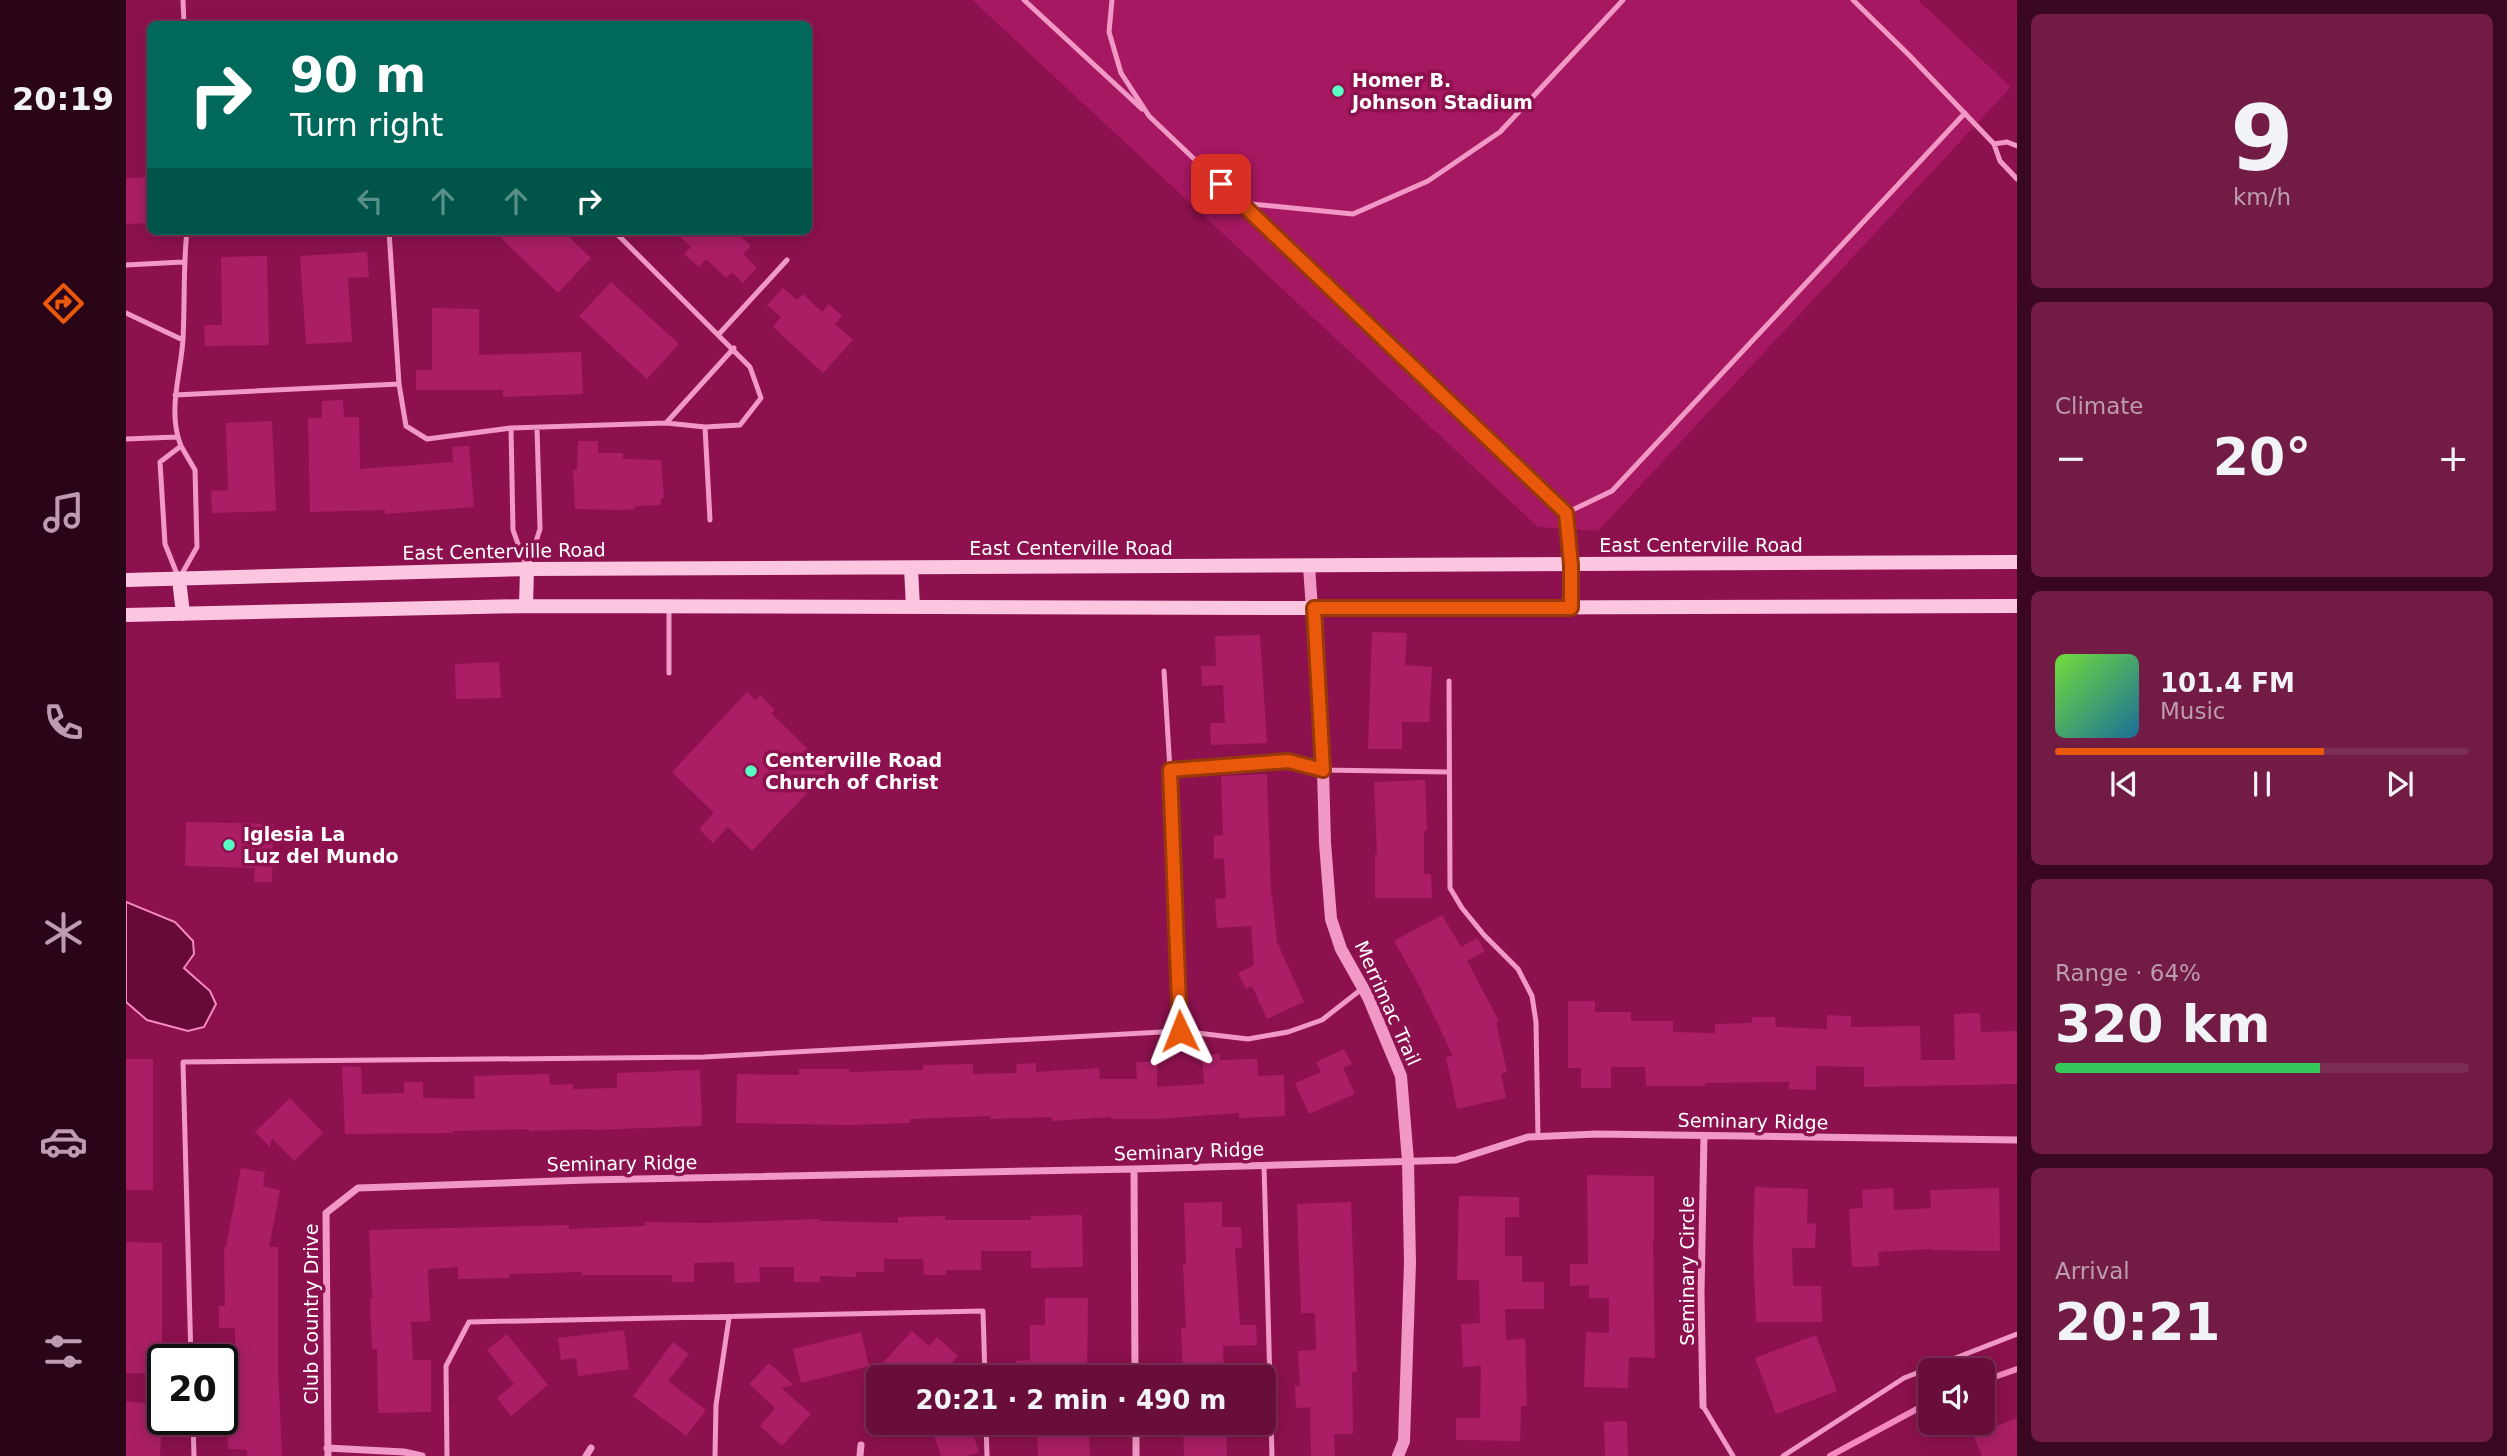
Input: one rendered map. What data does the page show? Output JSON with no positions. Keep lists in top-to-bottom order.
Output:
{
  "streets": {
    "main road": ["East Centerville Road"],
    "street": [
      "Merrimac Trail",
      "Seminary Ridge",
      "Seminary Circle",
      "Club Country Drive"
    ]
  },
  "crossings": [
    ["East Centerville Road", "Merrimac Trail"],
    ["Merrimac Trail", "Seminary Ridge"],
    ["Seminary Ridge", "Seminary Circle"],
    ["Seminary Ridge", "Club Country Drive"]
  ],
  "places": ["Homer B. Johnson Stadium", "Centerville Road Church of Christ", "Iglesia La Luz del Mundo"],
  "page": {
    "tabs": "20:19",
    "tile": [
      ["9", "km/h"],
      "Climate",
      ["Range · 64%", "320 km"],
      ["Arrival", "20:21"]
    ],
    "turn": ["90 m", "Turn right"],
    "heat": ["−", "20°", "+"],
    "song": ["101.4 FM", "Music"],
    "limit": "20",
    "trip": "20:21 · 2 min · 490 m"
  }
}
